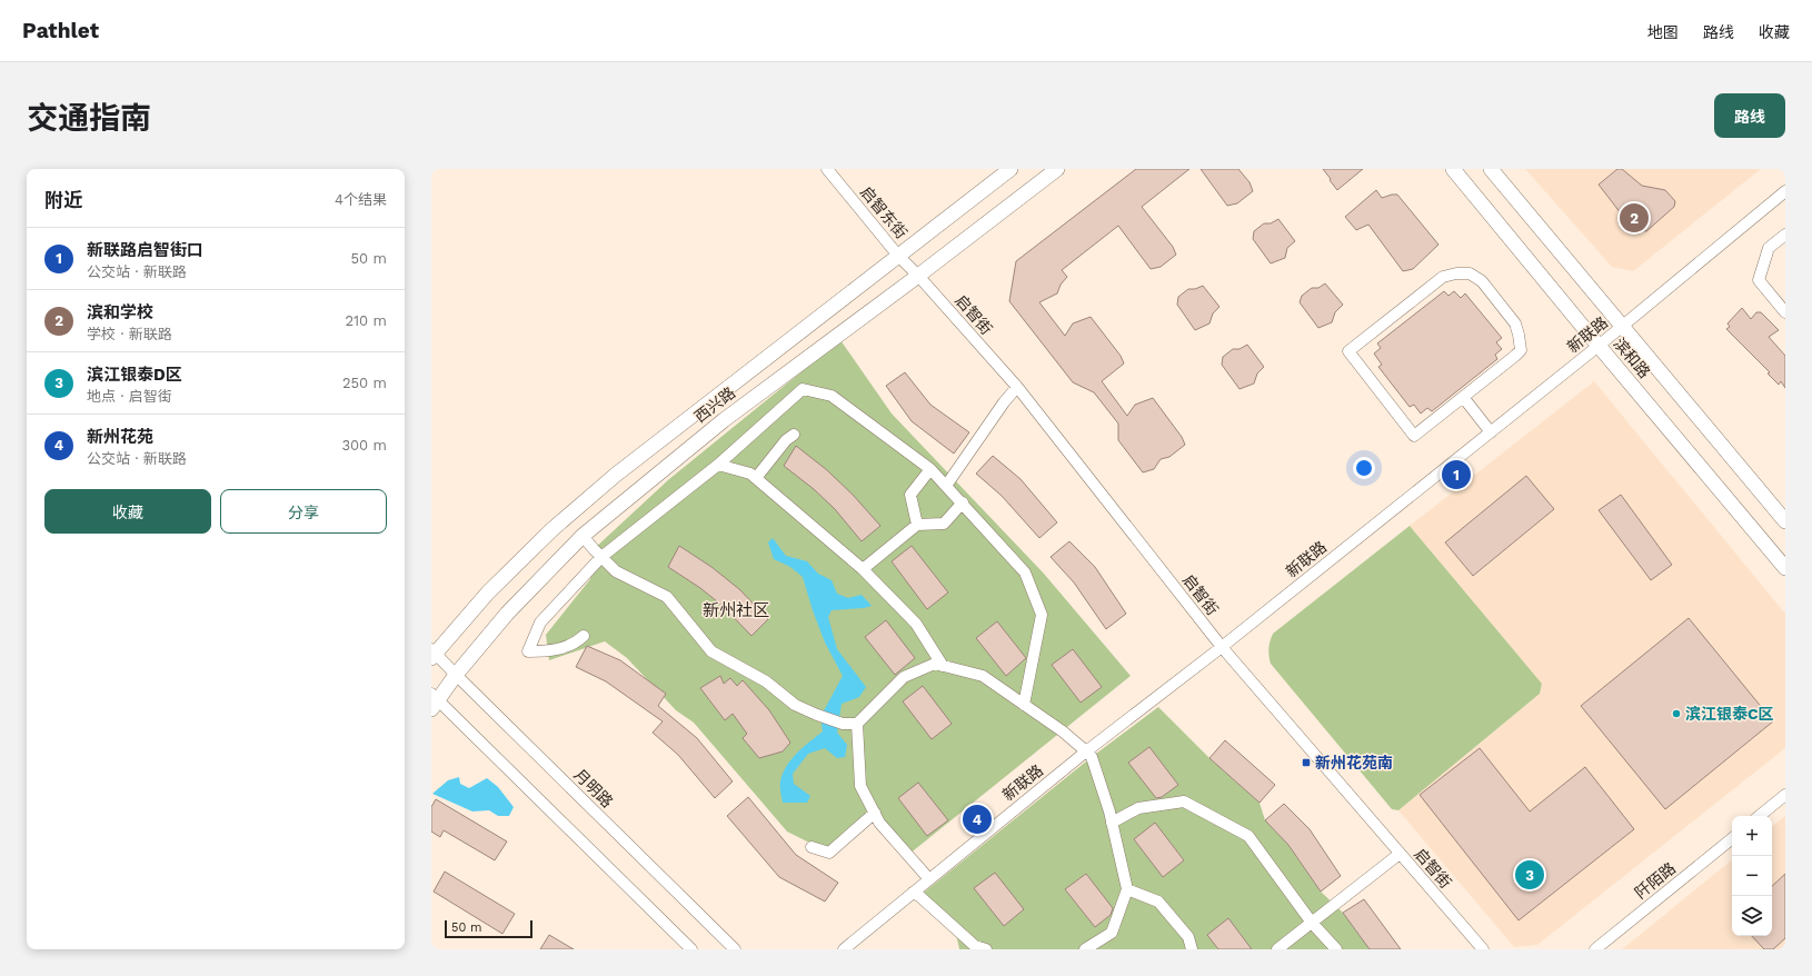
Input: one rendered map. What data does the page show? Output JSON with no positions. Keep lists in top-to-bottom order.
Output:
{
  "streets": {
    "main road": ["滨和路", "西兴路"],
    "street": [
      "启智东街",
      "启智街",
      "新联路",
      "月明路",
      "阡陌路"
    ]
  },
  "crossings": [
    ["启智东街", "启智街"],
    ["启智东街", "西兴路"],
    ["启智街", "新联路"],
    ["启智街", "西兴路"],
    ["新联路", "滨和路"],
    ["西兴路", "月明路"]
  ],
  "districts": ["新州社区"],
  "places": {
    "other": ["滨江银泰C区"],
    "transit": ["新州花苑南"]
  },
  "scale_bar": "50 m",
  "page": {
    "header": "Pathlet",
    "nav": ["地图", "路线", "收藏"],
    "title": "交通指南",
    "buttons": [
      "路线",
      ["收藏", "分享"]
    ],
    "heading": ["附近", "4个结果"],
    "pins": [
      "2",
      "1",
      "4",
      "3"
    ],
    "list": [
      {
        "mark": "1",
        "name": "新联路启智街口",
        "note": "公交站 · 新联路",
        "value": "50 m"
      },
      {
        "mark": "2",
        "name": "滨和学校",
        "note": "学校 · 新联路",
        "value": "210 m"
      },
      {
        "mark": "3",
        "name": "滨江银泰D区",
        "note": "地点 · 启智街",
        "value": "250 m"
      },
      {
        "mark": "4",
        "name": "新州花苑",
        "note": "公交站 · 新联路",
        "value": "300 m"
      }
    ],
    "map_buttons": ["+", "−"],
    "scale": "50 m"
  }
}
